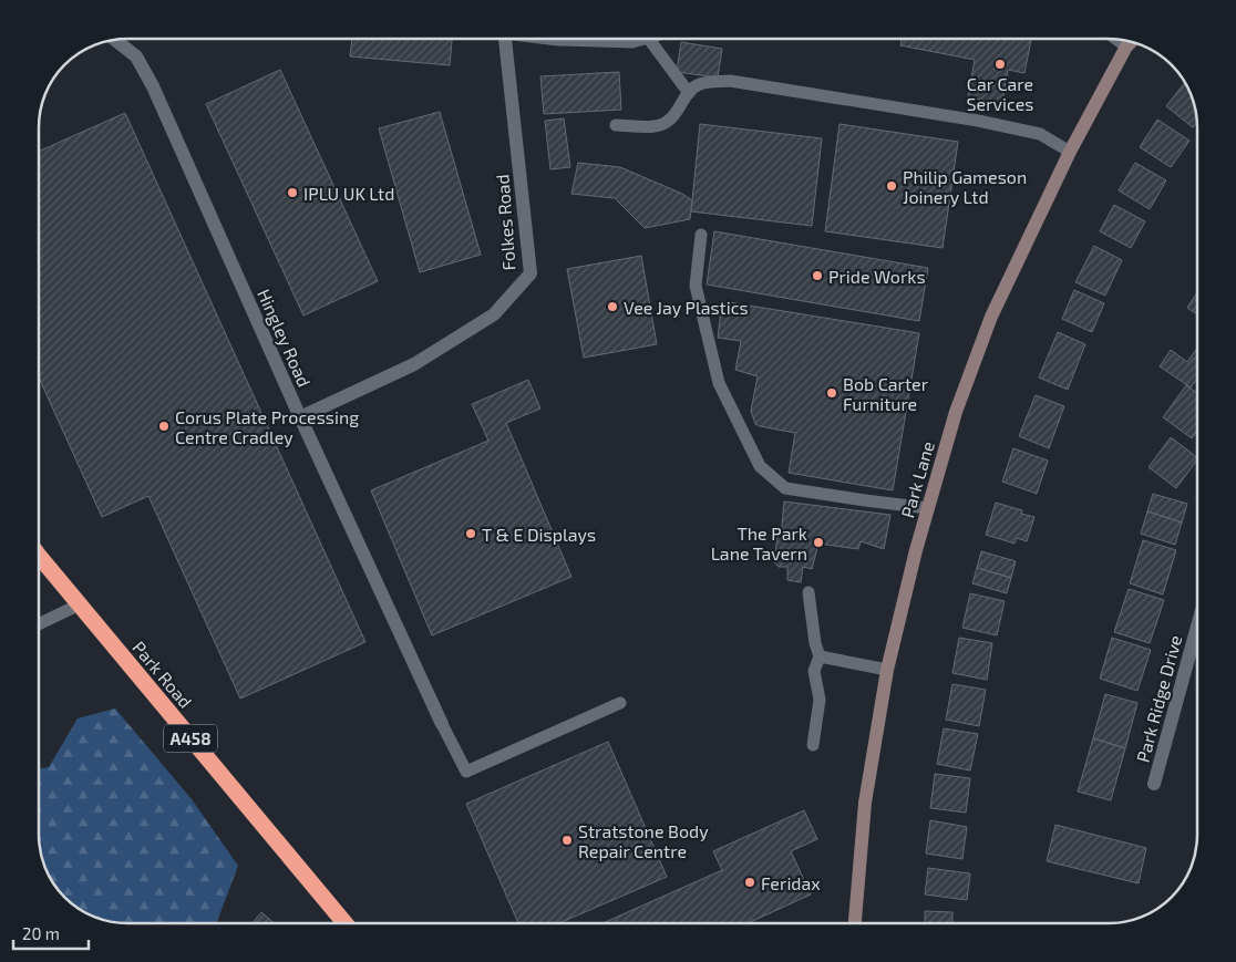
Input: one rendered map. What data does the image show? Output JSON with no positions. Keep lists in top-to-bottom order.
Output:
{
  "streets": {
    "highway": ["Park Road", "A458"],
    "main road": ["Park Lane"],
    "street": ["Folkes Road", "Hingley Road", "Park Ridge Drive"]
  },
  "crossings": [
    ["Folkes Road", "Hingley Road"]
  ],
  "places": [
    "Car Care Services",
    "Philip Gameson Joinery Ltd",
    "IPLU UK Ltd",
    "Pride Works",
    "Vee Jay Plastics",
    "Bob Carter Furniture",
    "Corus Plate Processing Centre Cradley",
    "T & E Displays",
    "The Park Lane Tavern",
    "Stratstone Body Repair Centre",
    "Feridax"
  ],
  "scale_bar": "20 m"
}
